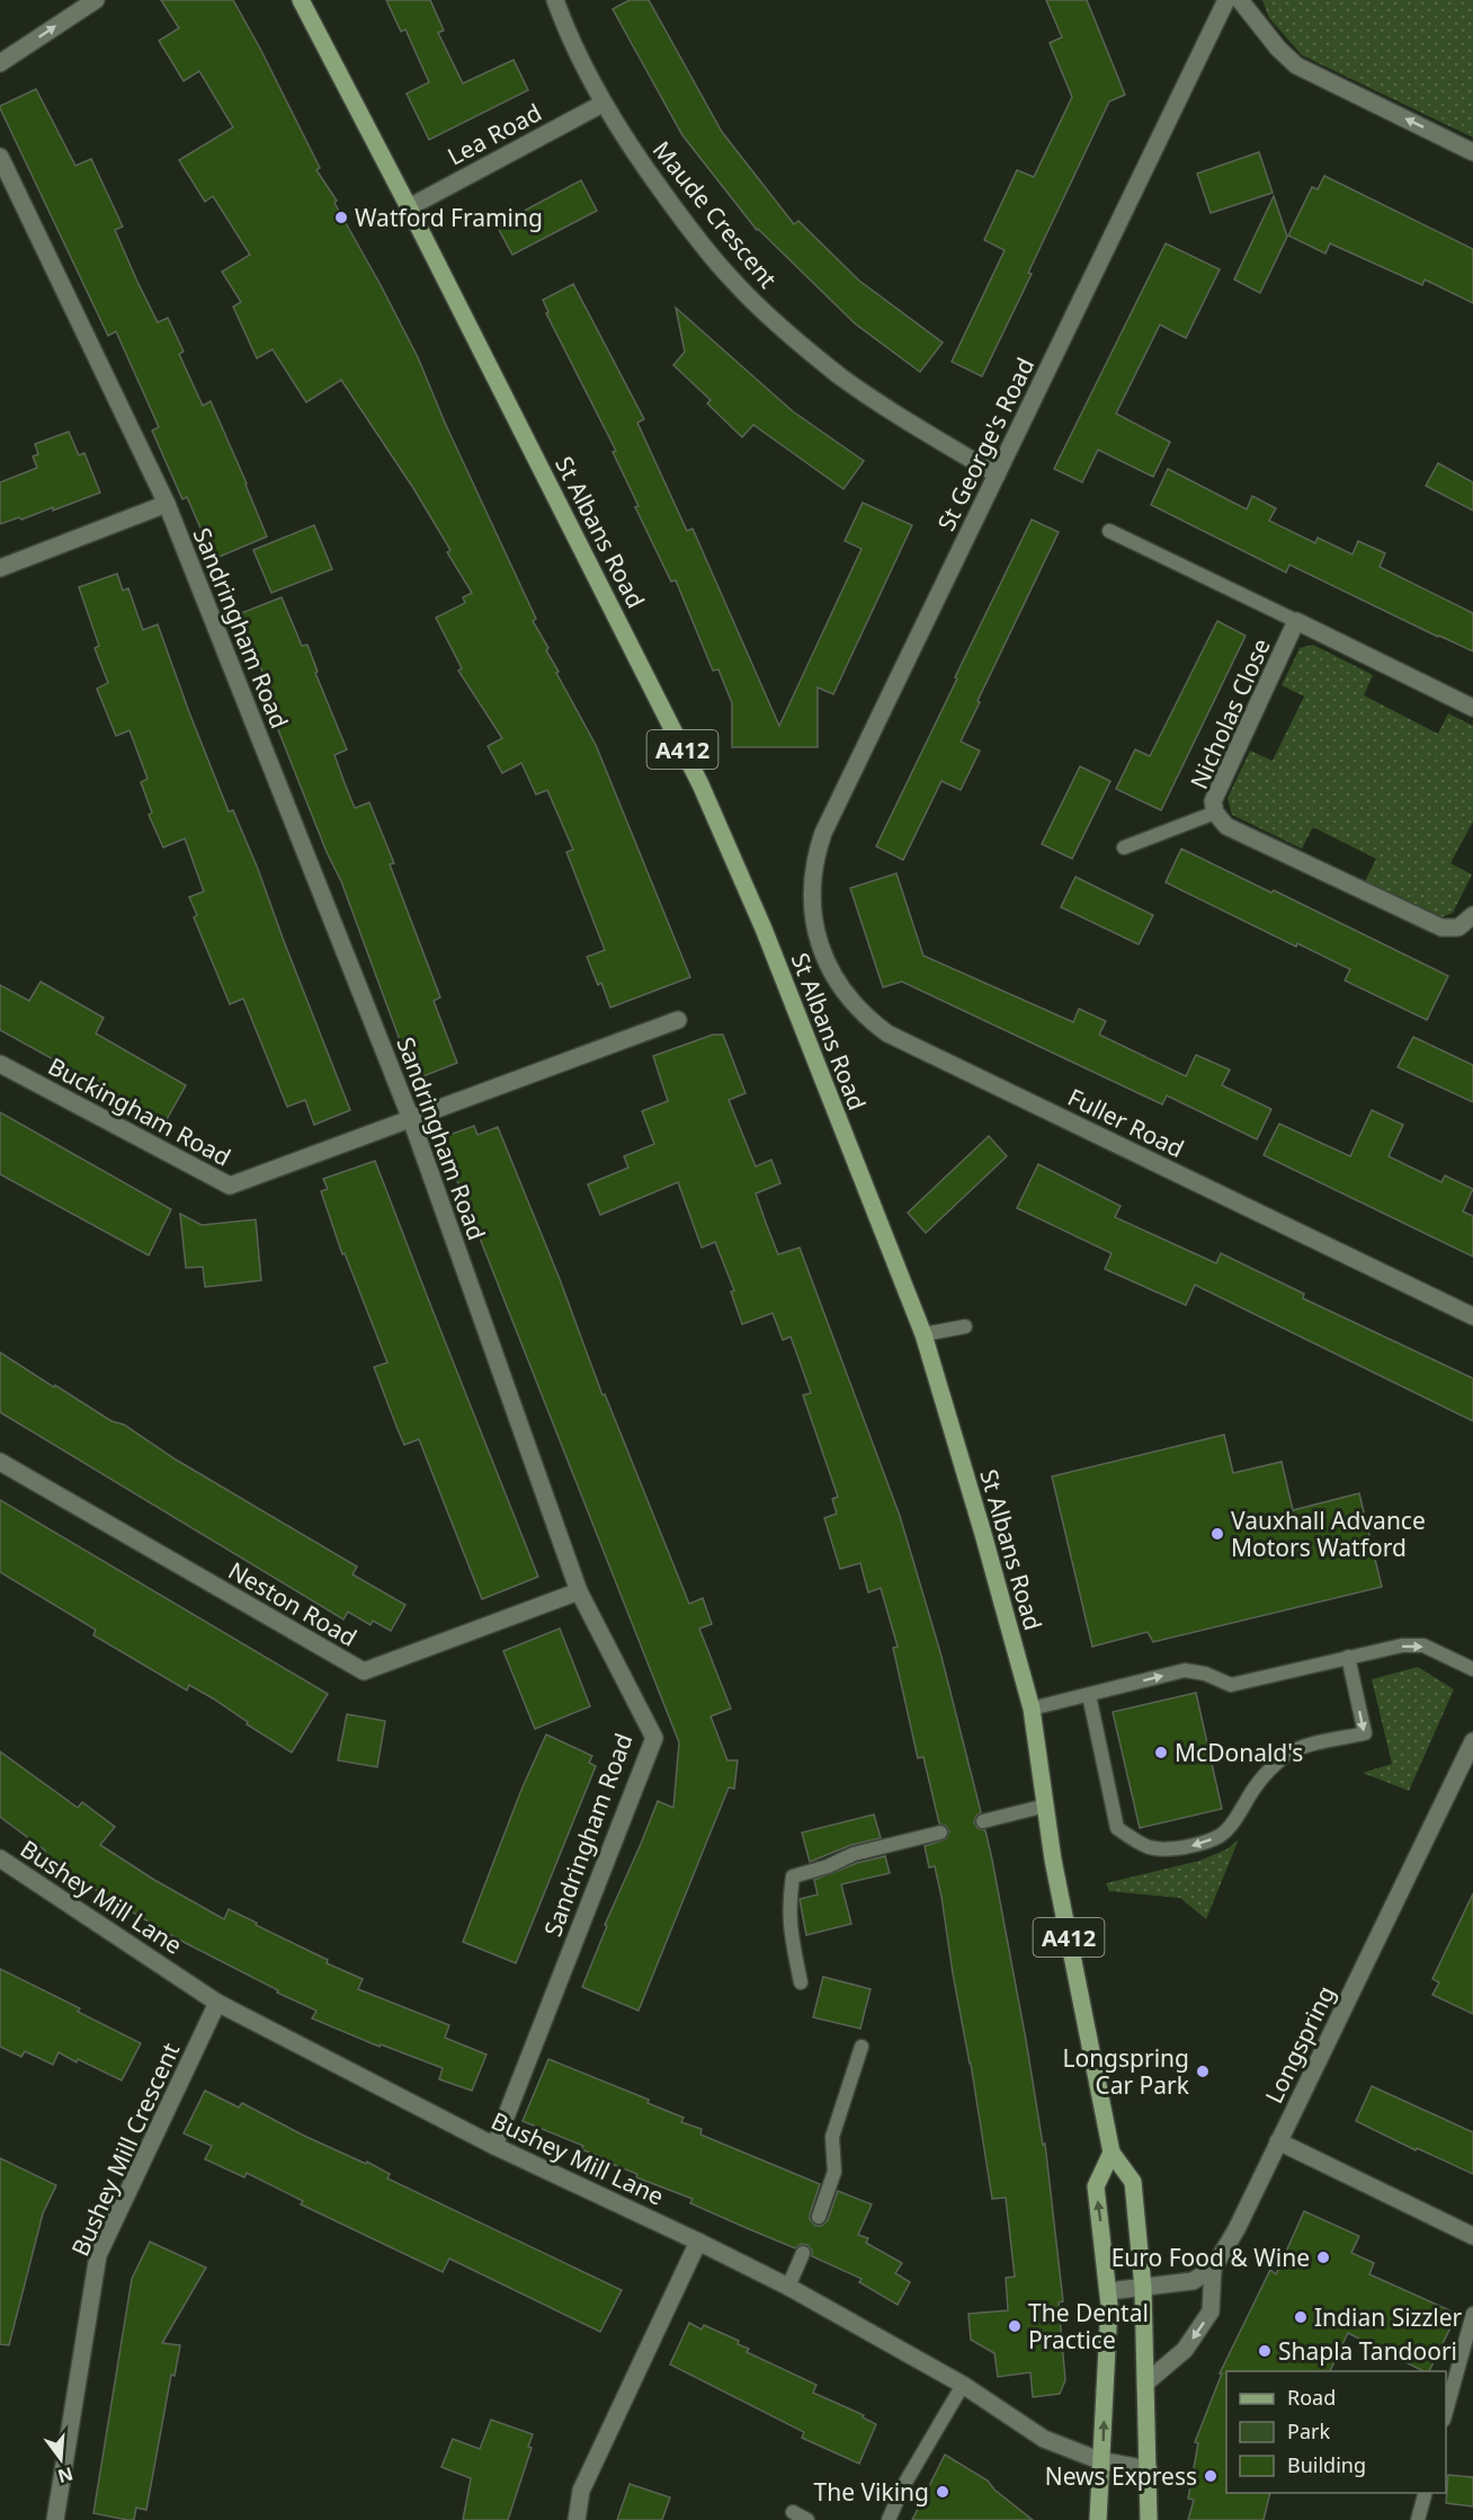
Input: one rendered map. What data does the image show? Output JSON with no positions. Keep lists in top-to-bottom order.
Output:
{
  "streets": {
    "main road": ["St Albans Road", "A412"],
    "street": [
      "Lea Road",
      "Maude Crescent",
      "St George's Road",
      "Sandringham Road",
      "Nicholas Close",
      "Buckingham Road",
      "Fuller Road",
      "Neston Road",
      "Bushey Mill Lane",
      "Longspring",
      "Bushey Mill Crescent"
    ]
  },
  "crossings": [
    ["Lea Road", "Maude Crescent"],
    ["Lea Road", "St Albans Road"],
    ["Maude Crescent", "St George's Road"],
    ["St George's Road", "Fuller Road"],
    ["St Albans Road", "Bushey Mill Lane"],
    ["Sandringham Road", "Buckingham Road"],
    ["Sandringham Road", "Neston Road"],
    ["Sandringham Road", "Bushey Mill Lane"],
    ["Bushey Mill Lane", "Bushey Mill Crescent"]
  ],
  "places": [
    "Watford Framing",
    "Vauxhall Advance Motors Watford",
    "McDonald's",
    "Longspring Car Park",
    "Euro Food & Wine",
    "Indian Sizzler",
    "The Dental Practice",
    "Shapla Tandoori",
    "News Express",
    "The Viking"
  ],
  "legend": ["Road", "Park", "Building"],
  "north": "bottom"
}
